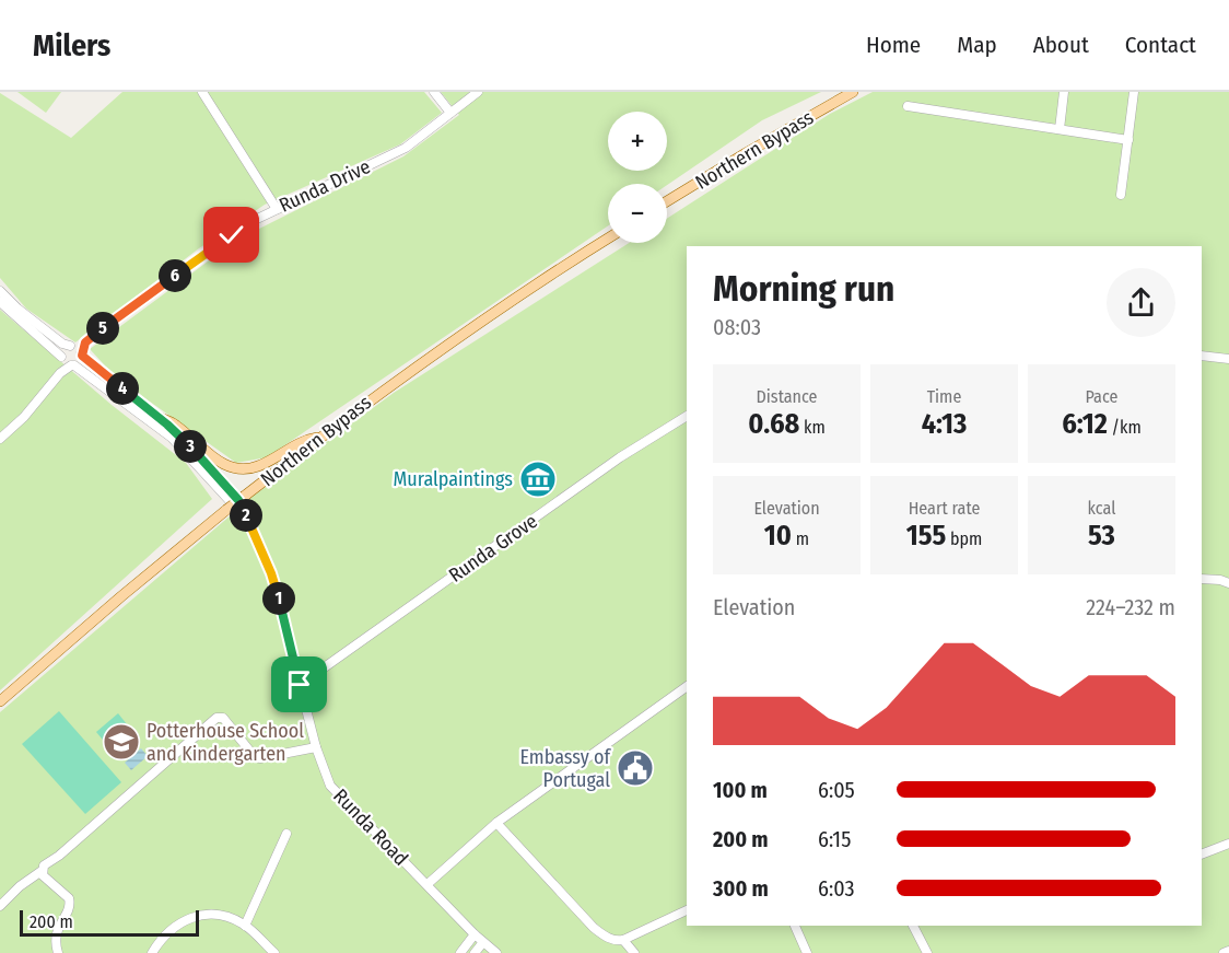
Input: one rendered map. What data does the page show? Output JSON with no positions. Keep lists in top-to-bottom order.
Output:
{
  "streets": {
    "main road": ["Northern Bypass"],
    "street": ["Runda Drive", "Runda Grove", "Runda Road"]
  },
  "crossings": [
    ["Runda Drive", "Runda Road"],
    ["Runda Grove", "Runda Road"]
  ],
  "places": {
    "museum": ["Muralpaintings"],
    "school or university": ["Potterhouse School and Kindergarten"],
    "public building": ["Embassy of Portugal"]
  },
  "scale_bar": "200 m",
  "page": {
    "header": "Milers",
    "nav": [
      "Home",
      "Map",
      "About",
      "Contact"
    ],
    "map_buttons": ["+", "−"],
    "heading": ["Morning run", "08:03"],
    "pins": [
      "6",
      "5",
      "4",
      "3",
      "2",
      "1"
    ],
    "stats": [
      ["Distance", "0.68 km"],
      ["Time", "4:13"],
      ["Pace", "6:12 /km"],
      ["Elevation", "10 m"],
      ["Heart rate", "155 bpm"],
      ["kcal", "53"]
    ],
    "chart": ["Elevation", "224–232 m"],
    "list": [
      {
        "name": "100 m",
        "note": "6:05"
      },
      {
        "name": "200 m",
        "note": "6:15"
      },
      {
        "name": "300 m",
        "note": "6:03"
      }
    ],
    "scale": "200 m"
  }
}
